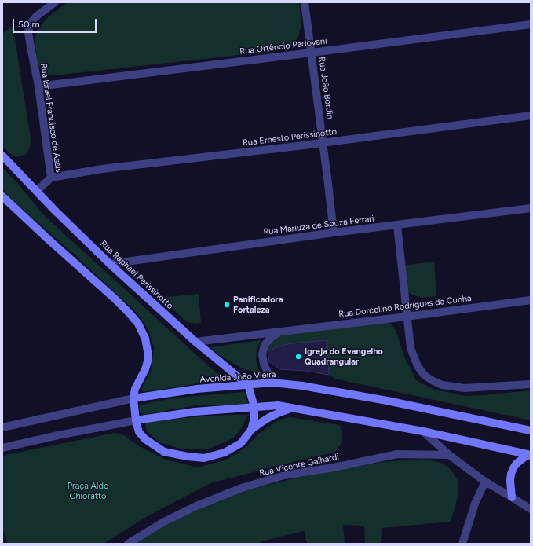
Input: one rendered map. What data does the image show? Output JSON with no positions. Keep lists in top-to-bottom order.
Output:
{
  "streets": {
    "main road": ["Rua Raphael Perissinotto", "Avenida João Vieira"],
    "street": [
      "Rua Ortêncio Padovani",
      "Rua João Bordin",
      "Rua Israel Francisco de Assis",
      "Rua Ernesto Perissinotto",
      "Rua Mariuza de Souza Ferrari",
      "Rua Dorcelino Rodrigues da Cunha",
      "Rua Vicente Galhardi"
    ]
  },
  "crossings": [
    ["Rua Ortêncio Padovani", "Rua João Bordin"],
    ["Rua Ortêncio Padovani", "Rua Israel Francisco de Assis"],
    ["Rua João Bordin", "Rua Ernesto Perissinotto"],
    ["Rua João Bordin", "Rua Mariuza de Souza Ferrari"],
    ["Rua Israel Francisco de Assis", "Rua Ernesto Perissinotto"],
    ["Rua Israel Francisco de Assis", "Rua Raphael Perissinotto"],
    ["Rua Mariuza de Souza Ferrari", "Rua Raphael Perissinotto"],
    ["Rua Raphael Perissinotto", "Rua Dorcelino Rodrigues da Cunha"],
    ["Rua Raphael Perissinotto", "Avenida João Vieira"],
    ["Rua Dorcelino Rodrigues da Cunha", "Avenida João Vieira"]
  ],
  "parks": ["Praça Aldo Chioratto"],
  "places": ["Panificadora Fortaleza", "Igreja do Evangelho Quadrangular"],
  "scale_bar": "50 m"
}
